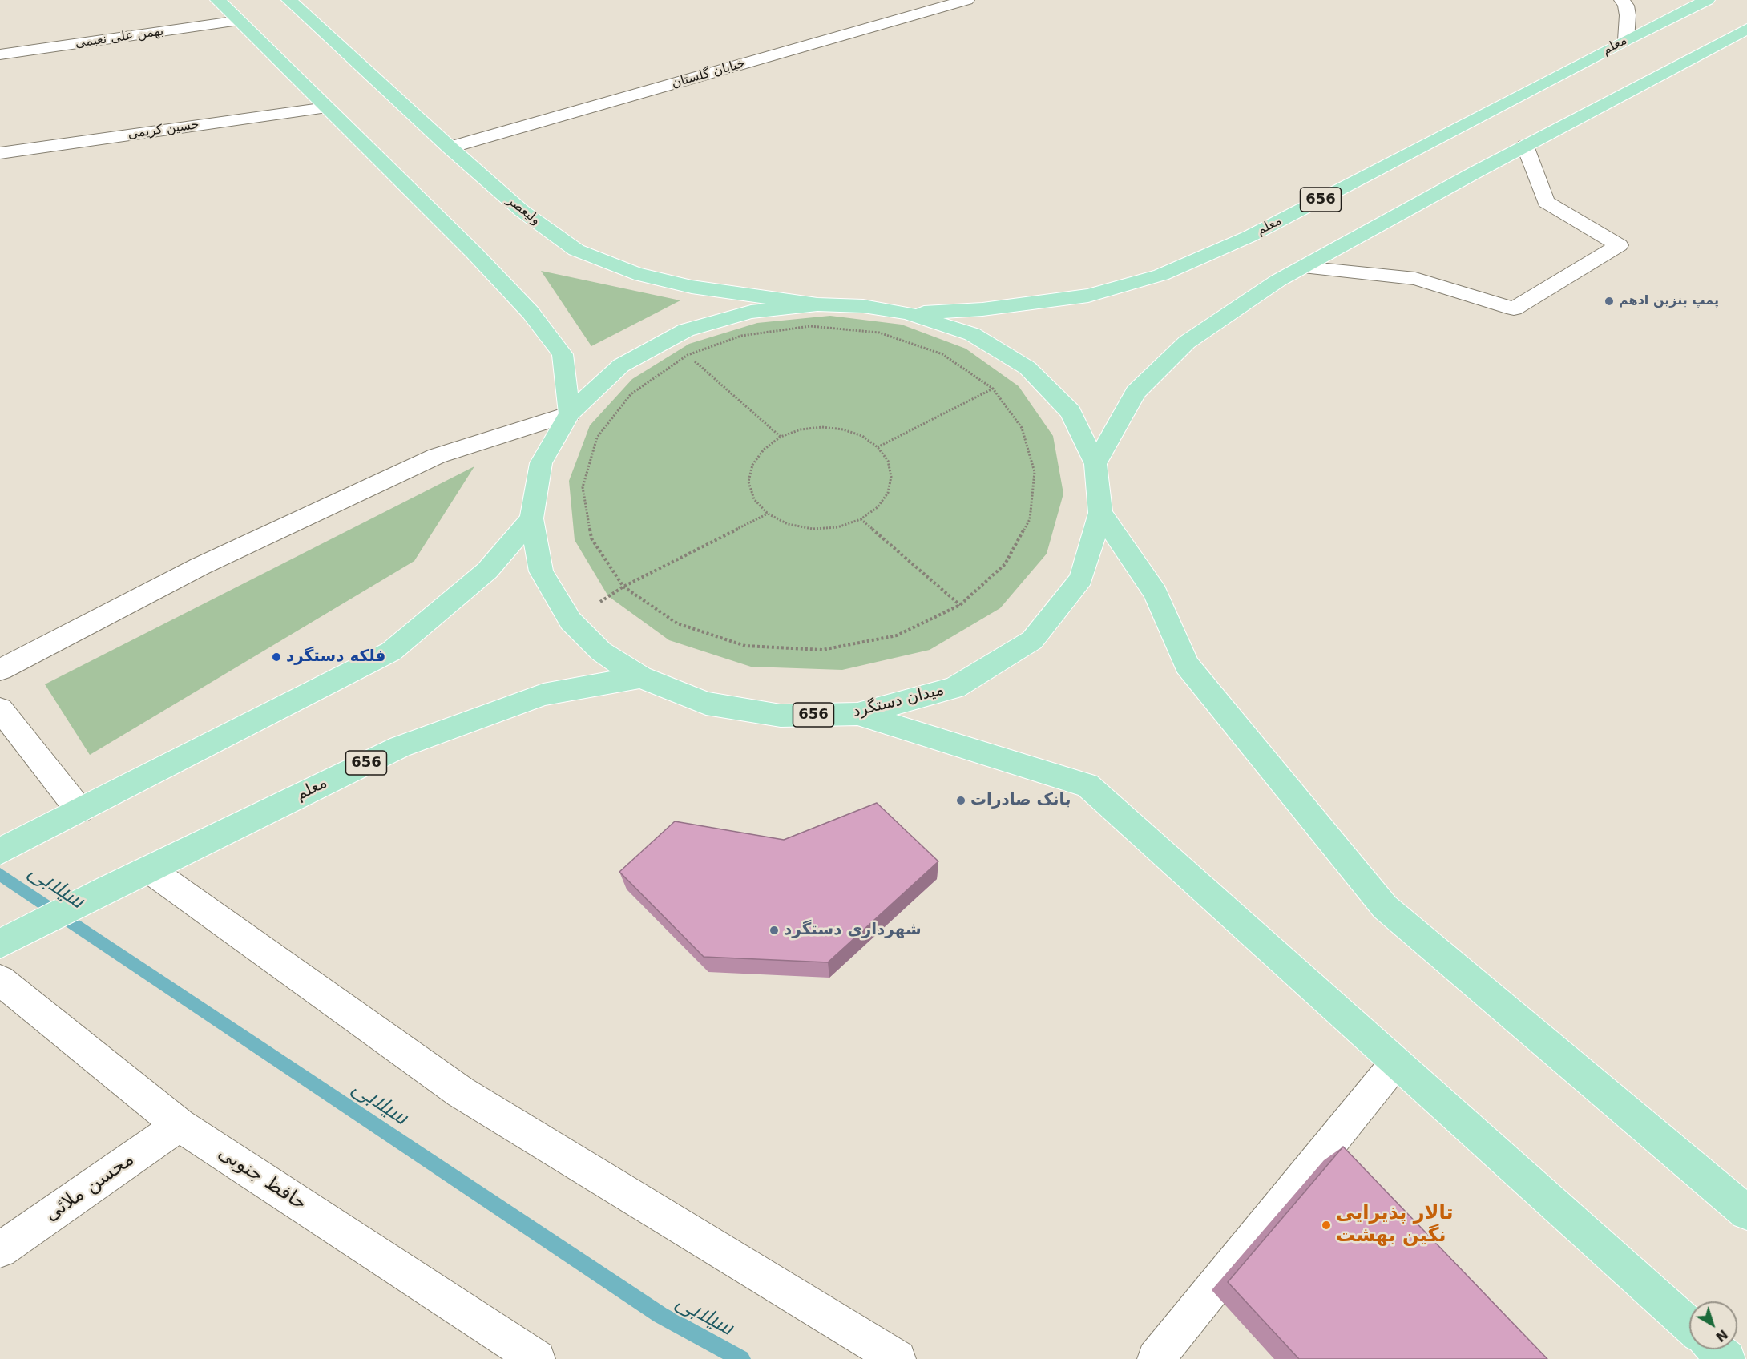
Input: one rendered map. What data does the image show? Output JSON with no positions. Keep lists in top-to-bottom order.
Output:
{
  "streets": {
    "main road": [
      "معلم",
      "656",
      "ولیعصر",
      "میدان دستگرد"
    ],
    "street": [
      "بهمن علی نعیمی",
      "خیابان گلستان",
      "حسین کریمی",
      "حافظ جنوبی",
      "محسن ملائی"
    ]
  },
  "crossings": [
    ["معلم", "میدان دستگرد"],
    ["خیابان گلستان", "ولیعصر"],
    ["ولیعصر", "میدان دستگرد"],
    ["حافظ جنوبی", "محسن ملائی"]
  ],
  "water": ["سیلابی"],
  "places": [
    "پمپ بنزین ادهم",
    "فلکه دستگرد",
    "بانک صادرات",
    "شهرداری دستگرد",
    "تالار پذیرایی نگین بهشت"
  ],
  "north": "bottom right"
}
